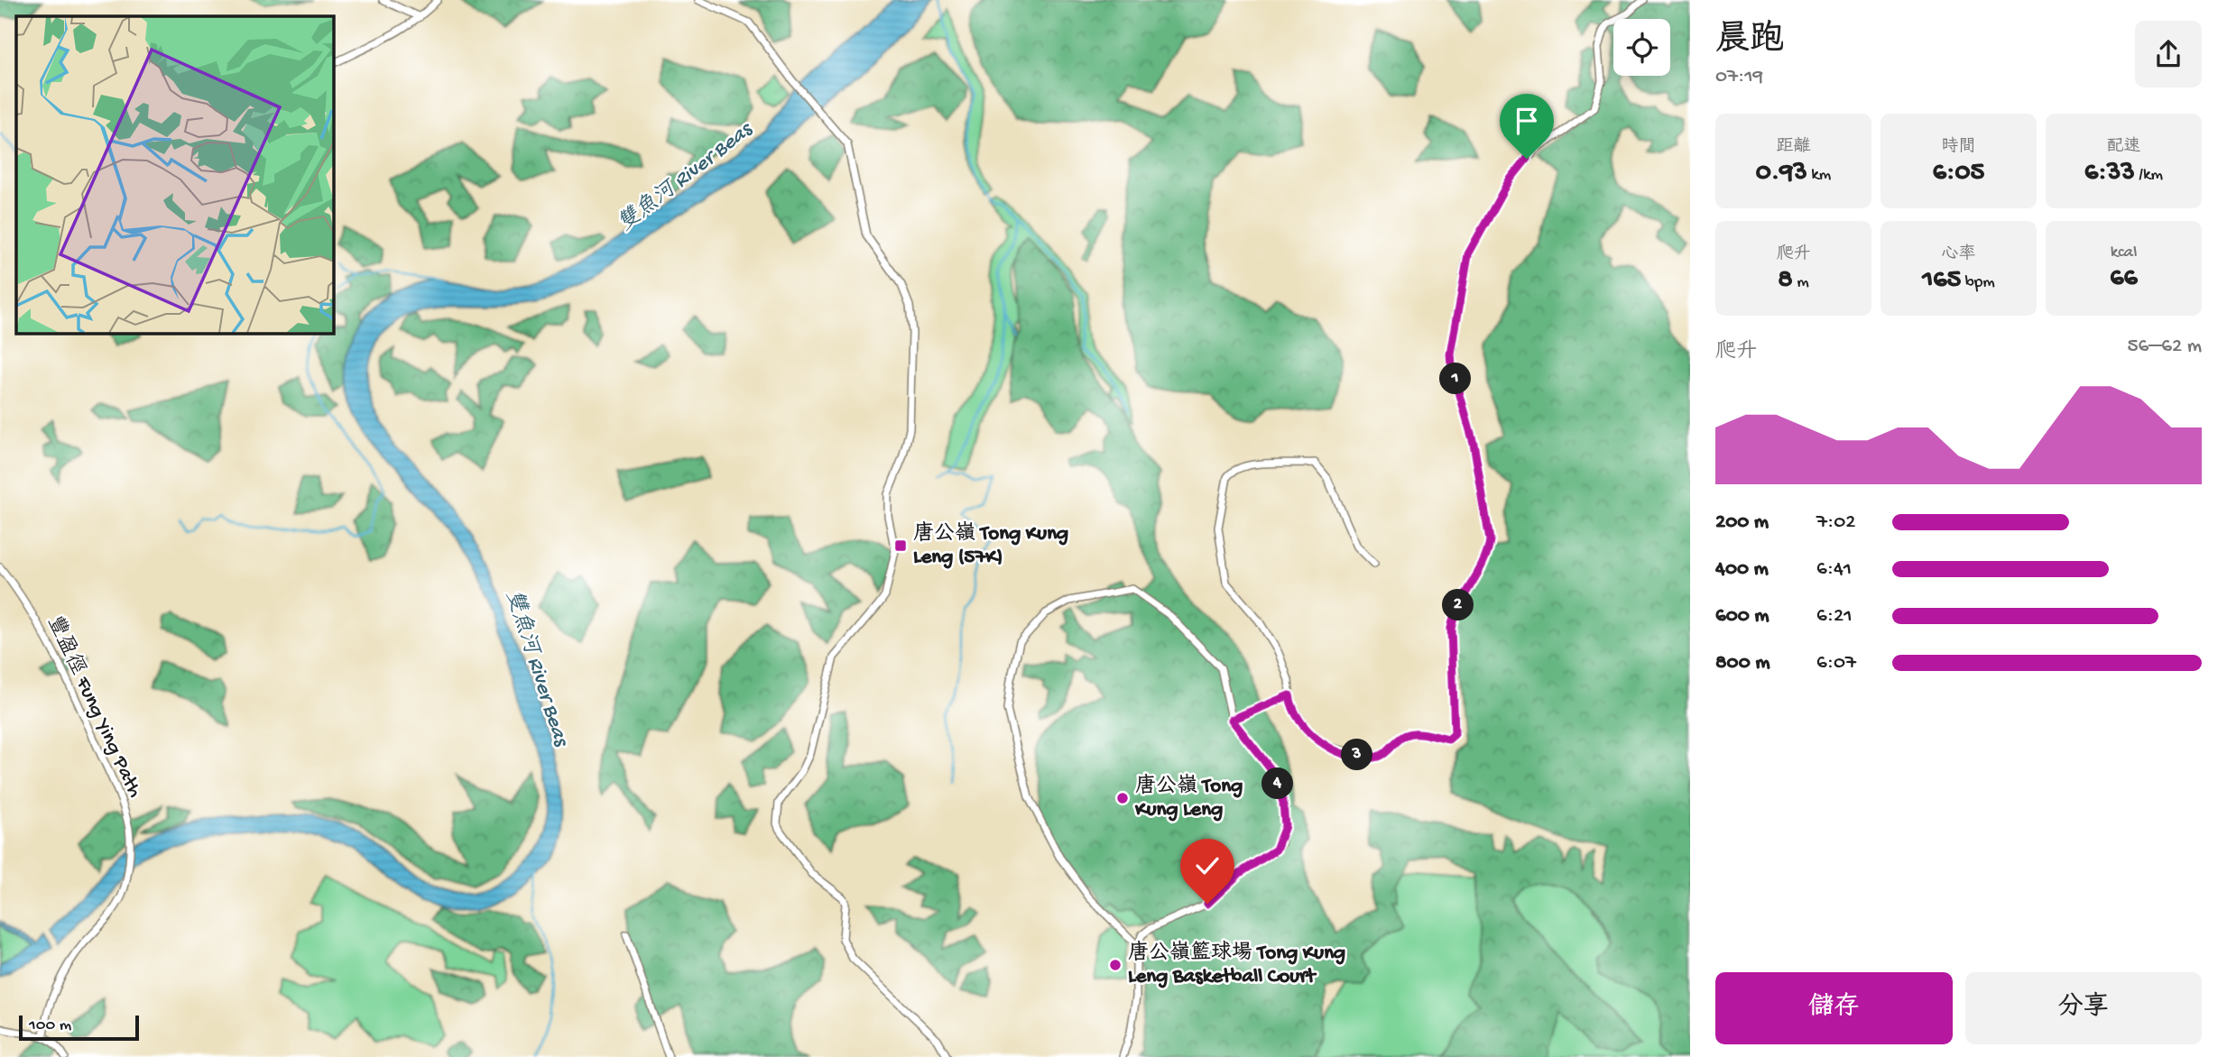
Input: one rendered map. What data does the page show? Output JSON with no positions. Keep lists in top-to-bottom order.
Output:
{
  "streets": {
    "street": ["豐盈徑 Fung Ying Path"]
  },
  "water": ["雙魚河 River Beas"],
  "places": {
    "transit": ["唐公嶺 Tong Kung Leng (57K)"],
    "other": ["唐公嶺 Tong Kung Leng", "唐公嶺籃球場 Tong Kung Leng Basketball Court"]
  },
  "scale_bar": "100 m",
  "page": {
    "heading": ["晨跑", "07:19"],
    "stats": [
      ["距離", "0.93 km"],
      ["時間", "6:05"],
      ["配速", "6:33 /km"],
      ["爬升", "8 m"],
      ["心率", "165 bpm"],
      ["kcal", "66"]
    ],
    "chart": ["爬升", "56–62 m"],
    "pins": [
      "1",
      "2",
      "3",
      "4"
    ],
    "list": [
      {
        "name": "200 m",
        "note": "7:02"
      },
      {
        "name": "400 m",
        "note": "6:41"
      },
      {
        "name": "600 m",
        "note": "6:21"
      },
      {
        "name": "800 m",
        "note": "6:07"
      }
    ],
    "buttons": ["儲存", "分享"],
    "scale": "100 m"
  }
}
